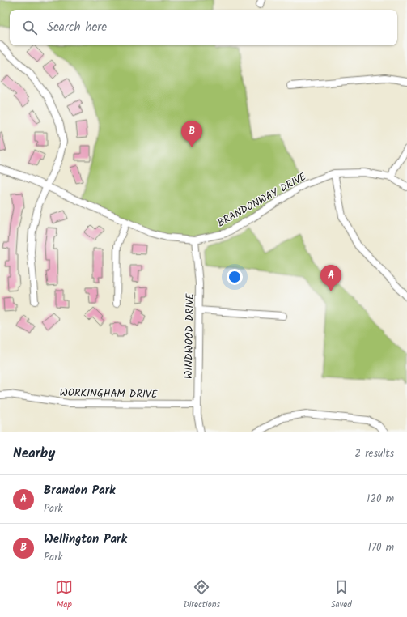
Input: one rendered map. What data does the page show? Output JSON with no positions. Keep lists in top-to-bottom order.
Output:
{
  "streets": {
    "street": ["BRANDONWAY DRIVE", "WINDWOOD DRIVE", "WORKINGHAM DRIVE"]
  },
  "crossings": [
    ["BRANDONWAY DRIVE", "WINDWOOD DRIVE"],
    ["WINDWOOD DRIVE", "WORKINGHAM DRIVE"]
  ],
  "page": {
    "search": "Search here",
    "pins": ["B", "A"],
    "heading": ["Nearby", "2 results"],
    "list": [
      {
        "mark": "A",
        "name": "Brandon Park",
        "note": "Park",
        "value": "120 m"
      },
      {
        "mark": "B",
        "name": "Wellington Park",
        "note": "Park",
        "value": "170 m"
      }
    ],
    "nav": ["Map", "Directions", "Saved"]
  }
}
